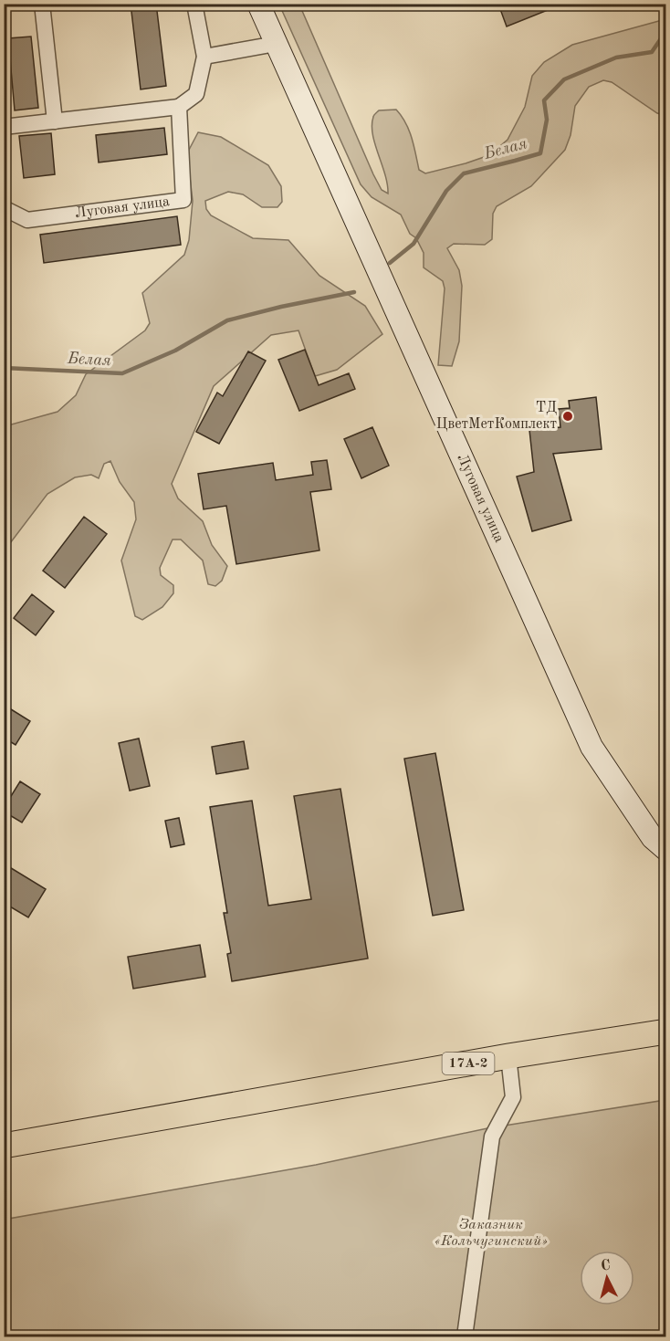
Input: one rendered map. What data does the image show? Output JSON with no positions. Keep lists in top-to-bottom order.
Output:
{
  "streets": {
    "main road": ["17А-2"],
    "street": ["Луговая улица"]
  },
  "water": ["Белая"],
  "parks": ["Заказник «Кольчугинский»"],
  "places": ["ТД ЦветМетКомплект"],
  "north": "top"
}
